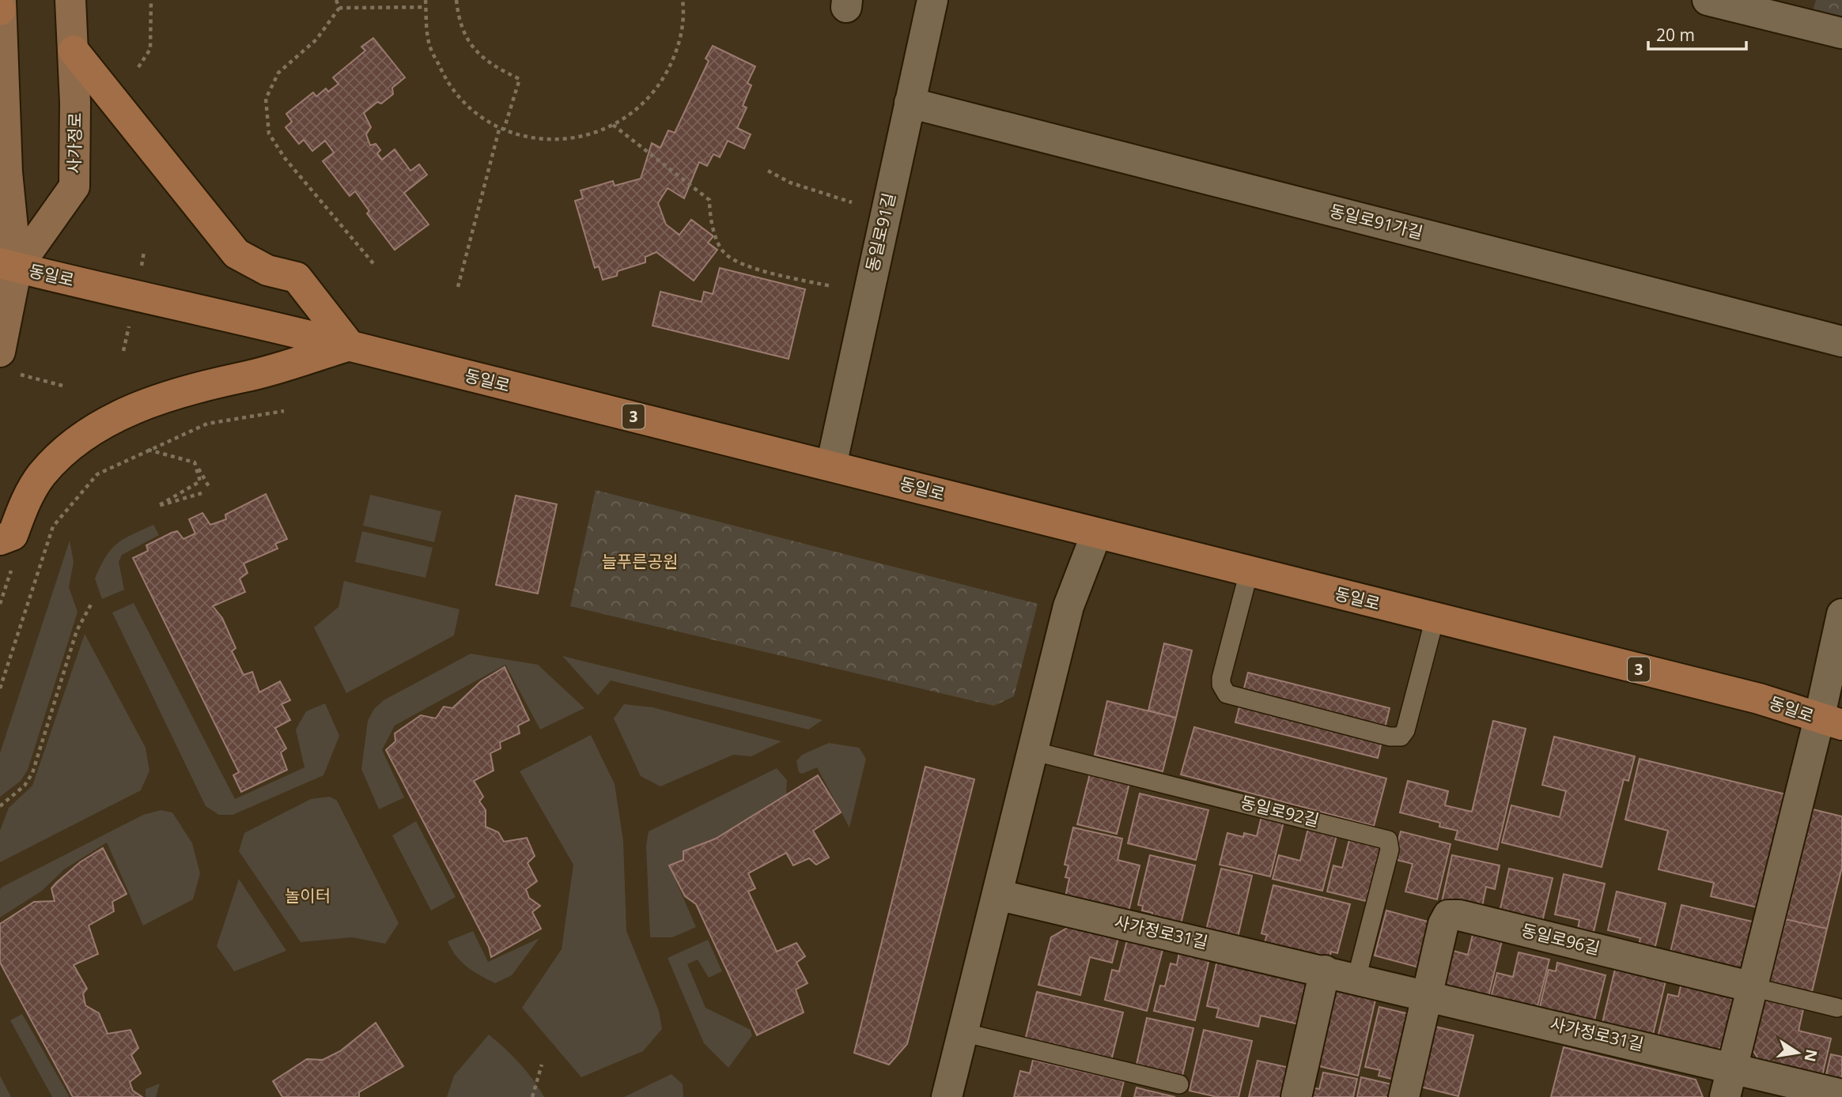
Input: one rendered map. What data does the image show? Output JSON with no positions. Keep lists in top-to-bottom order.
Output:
{
  "streets": {
    "main road": ["사가정로", "동일로", "3"],
    "street": [
      "동일로91가길",
      "동일로91길",
      "사가정로31길",
      "동일로96길"
    ],
    "lane": ["동일로92길"]
  },
  "crossings": [
    ["사가정로", "동일로"],
    ["동일로91가길", "동일로91길"],
    ["동일로91길", "동일로"],
    ["동일로92길", "사가정로31길"],
    ["사가정로31길", "동일로96길"]
  ],
  "parks": ["늘푸른공원", "놀이터"],
  "scale_bar": "20 m",
  "north": "right"
}
